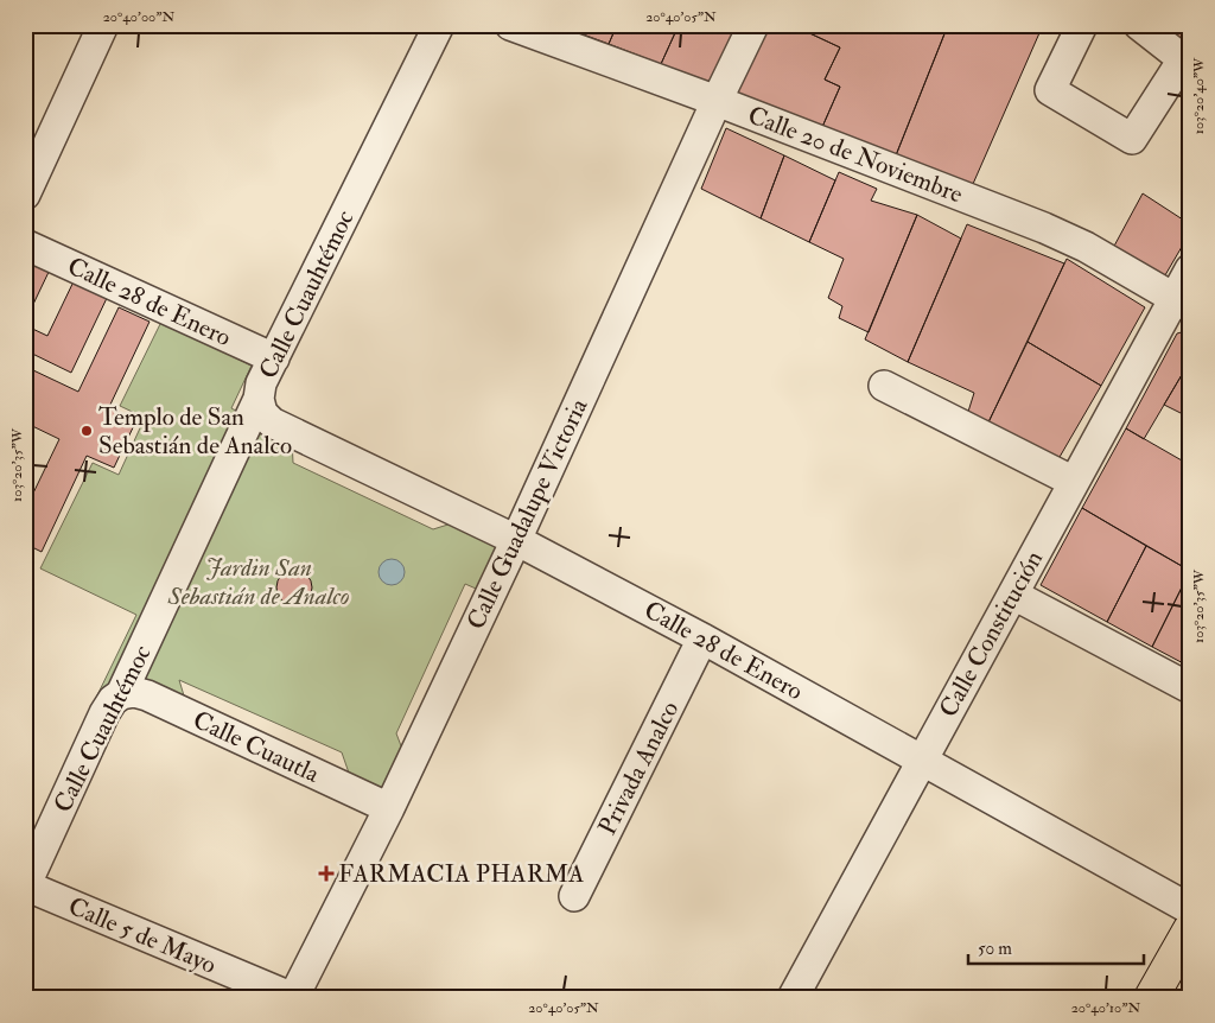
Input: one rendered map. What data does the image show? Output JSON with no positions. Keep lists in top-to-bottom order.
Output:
{
  "streets": {
    "street": [
      "Calle 20 de Noviembre",
      "Calle Cuauhtémoc",
      "Calle 28 de Enero",
      "Calle Guadalupe Victoria",
      "Calle Constitución",
      "Calle Cuautla",
      "Privada Analco",
      "Calle 5 de Mayo"
    ]
  },
  "crossings": [
    ["Calle 20 de Noviembre", "Calle Guadalupe Victoria"],
    ["Calle 20 de Noviembre", "Calle Constitución"],
    ["Calle Cuauhtémoc", "Calle 28 de Enero"],
    ["Calle Cuauhtémoc", "Calle Cuautla"],
    ["Calle Cuauhtémoc", "Calle 5 de Mayo"],
    ["Calle 28 de Enero", "Calle Guadalupe Victoria"],
    ["Calle 28 de Enero", "Calle Constitución"],
    ["Calle 28 de Enero", "Privada Analco"],
    ["Calle Guadalupe Victoria", "Calle Cuautla"],
    ["Calle Guadalupe Victoria", "Calle 5 de Mayo"]
  ],
  "parks": ["Jardin San Sebastián de Analco"],
  "places": {
    "other": ["Templo de San Sebastián de Analco"],
    "health": ["FARMACIA PHARMA"]
  },
  "scale_bar": "50 m",
  "coordinates": [
    "20°40'00\"N",
    "20°40'05\"N",
    "103°20'40\"W",
    "103°20'35\"W",
    "20°40'10\"N"
  ]
}
